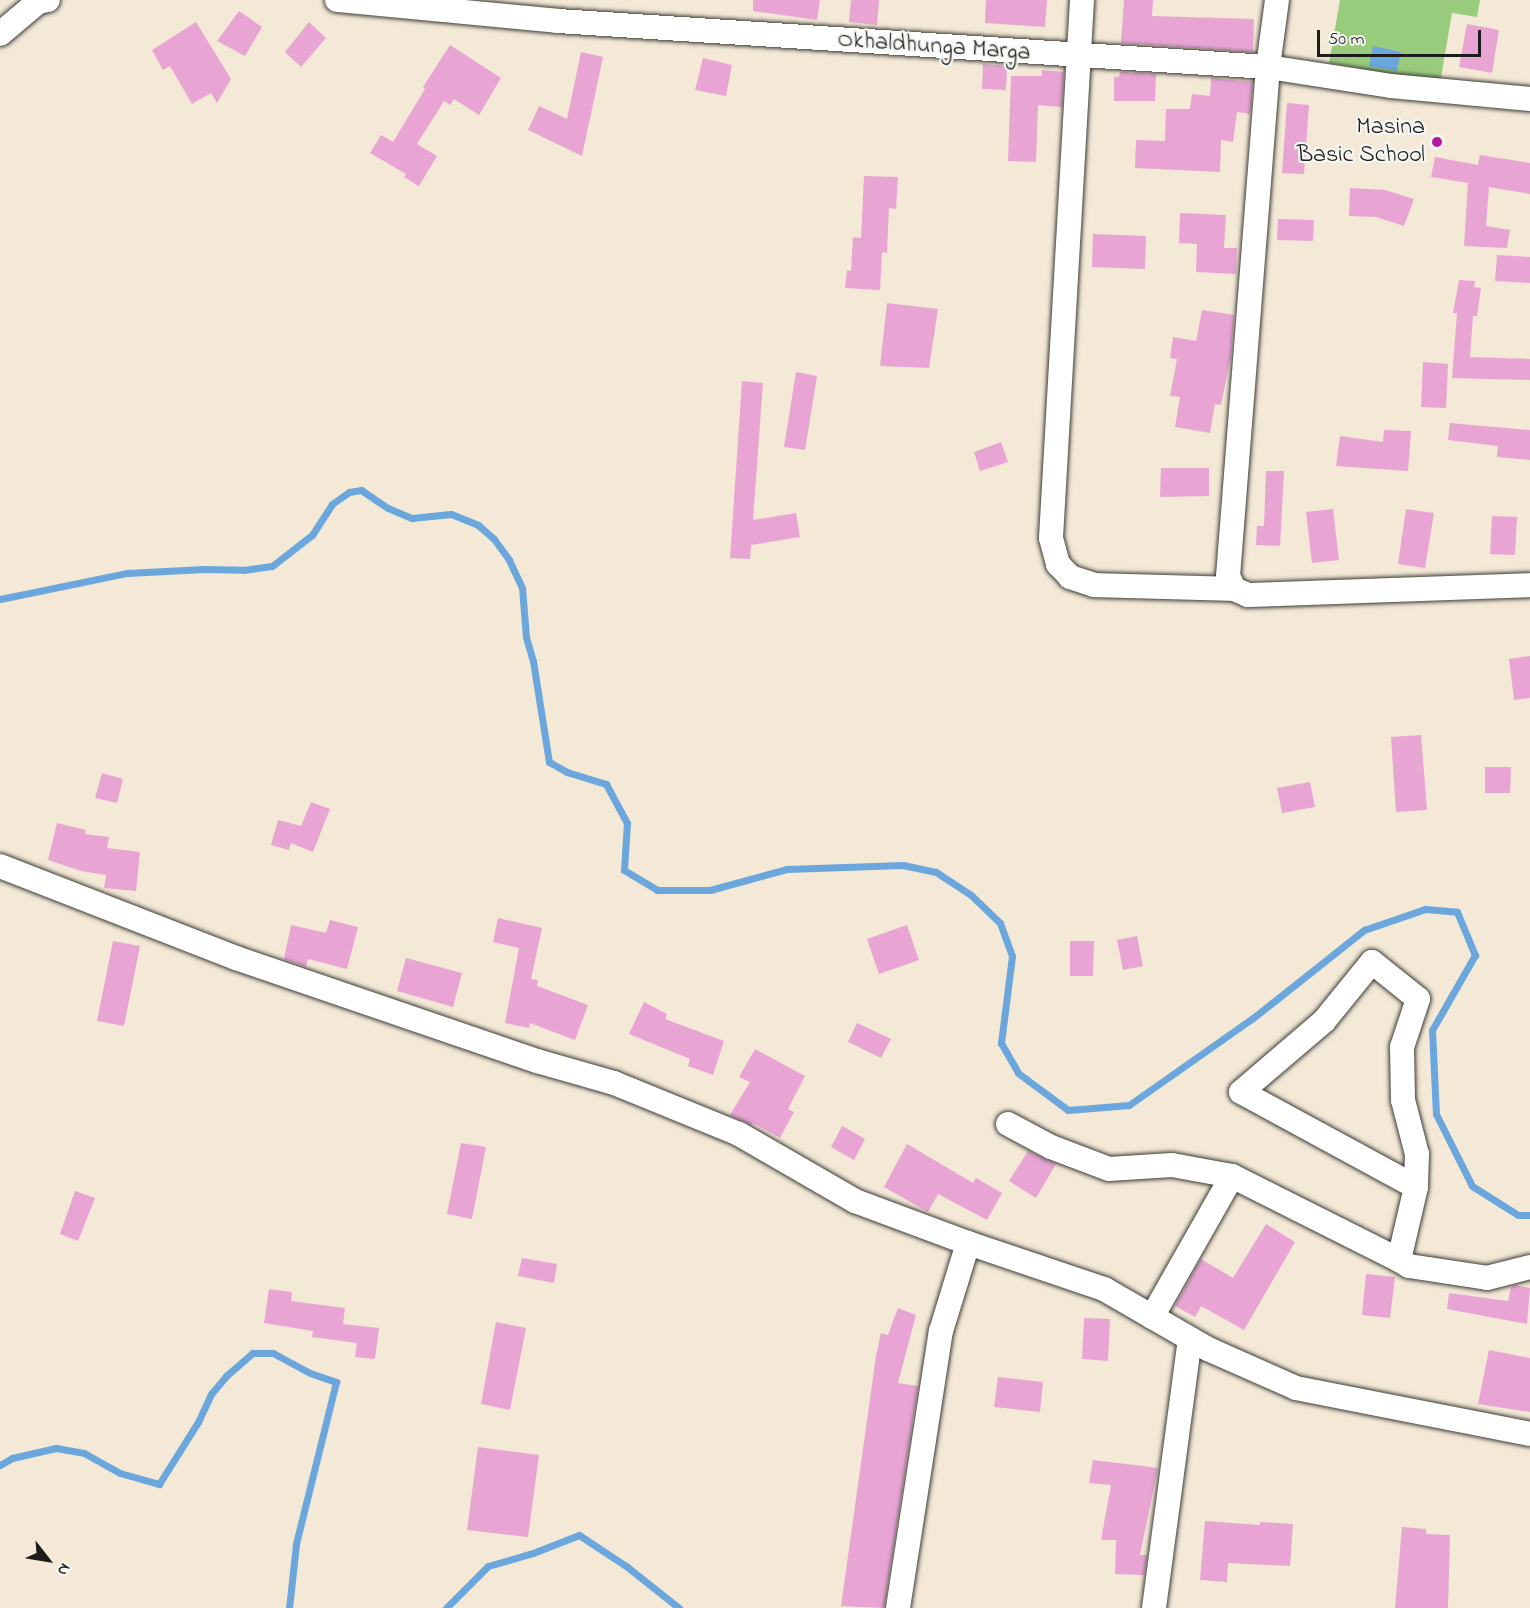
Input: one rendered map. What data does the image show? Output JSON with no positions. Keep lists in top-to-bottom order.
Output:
{
  "streets": {
    "street": ["Okhaldhunga Marga"]
  },
  "places": ["Masina Basic School"],
  "scale_bar": "50 m",
  "north": "bottom right"
}
